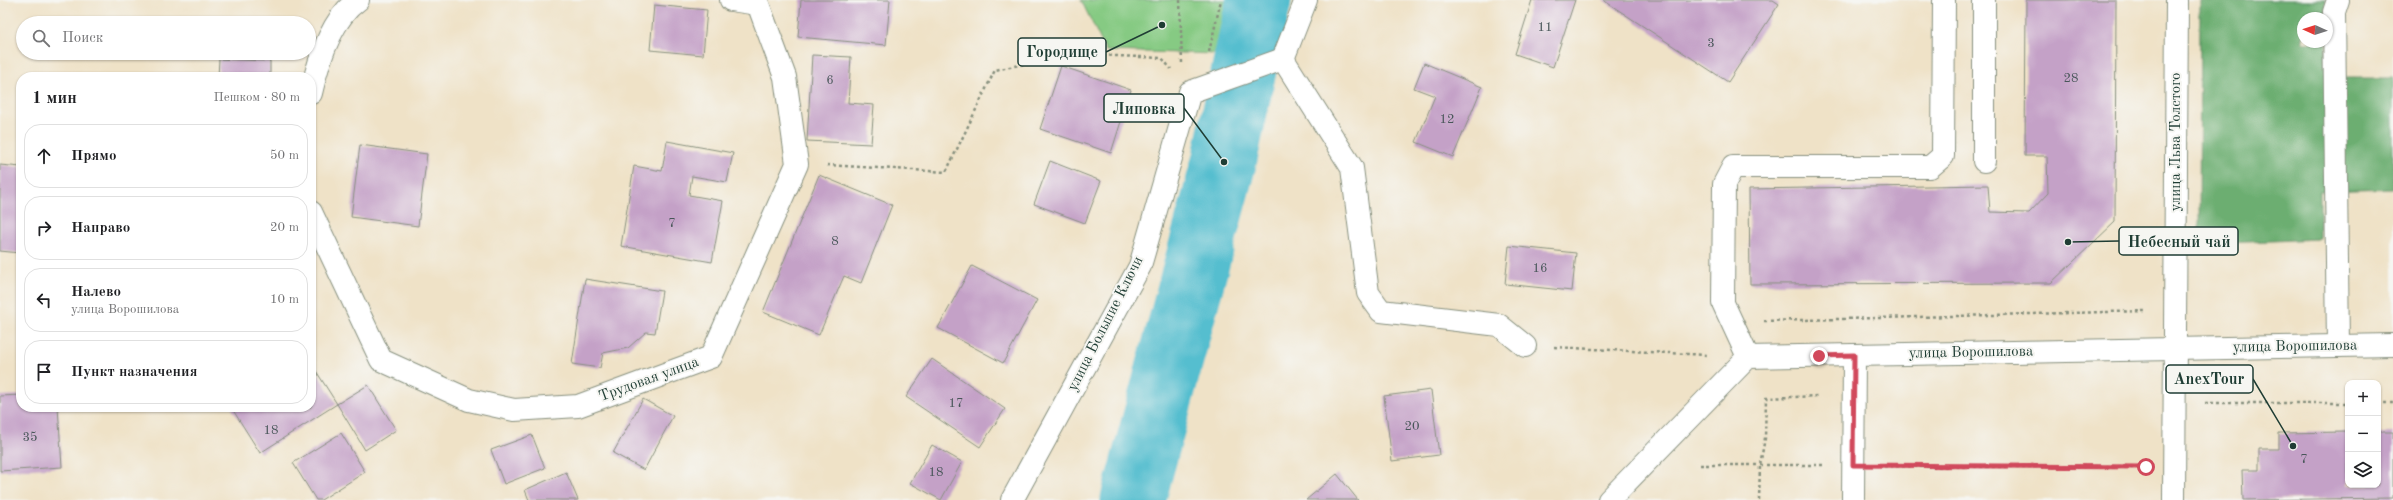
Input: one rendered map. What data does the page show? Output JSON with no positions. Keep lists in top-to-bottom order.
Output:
{
  "streets": {
    "street": [
      "улица Льва Толстого",
      "улица Большие Ключи",
      "улица Ворошилова",
      "Трудовая улица"
    ]
  },
  "crossings": [
    ["улица Льва Толстого", "улица Ворошилова"]
  ],
  "places": [
    "Городище",
    "Липовка",
    "Небесный чай",
    "AnexTour"
  ],
  "house_numbers": [
    "11",
    "3",
    "28",
    "6",
    "12",
    "7",
    "8",
    "16",
    "17",
    "20",
    "18",
    "35",
    "7",
    "18"
  ],
  "north": "left",
  "page": {
    "search": "Поиск",
    "heading": ["1 мин", "Пешком · 80 m"],
    "list": [
      ["Прямо", "50 m"],
      ["Направо", "20 m"],
      ["Налево", "улица Ворошилова", "10 m"],
      "Пункт назначения"
    ],
    "map_buttons": ["+", "−"]
  }
}
